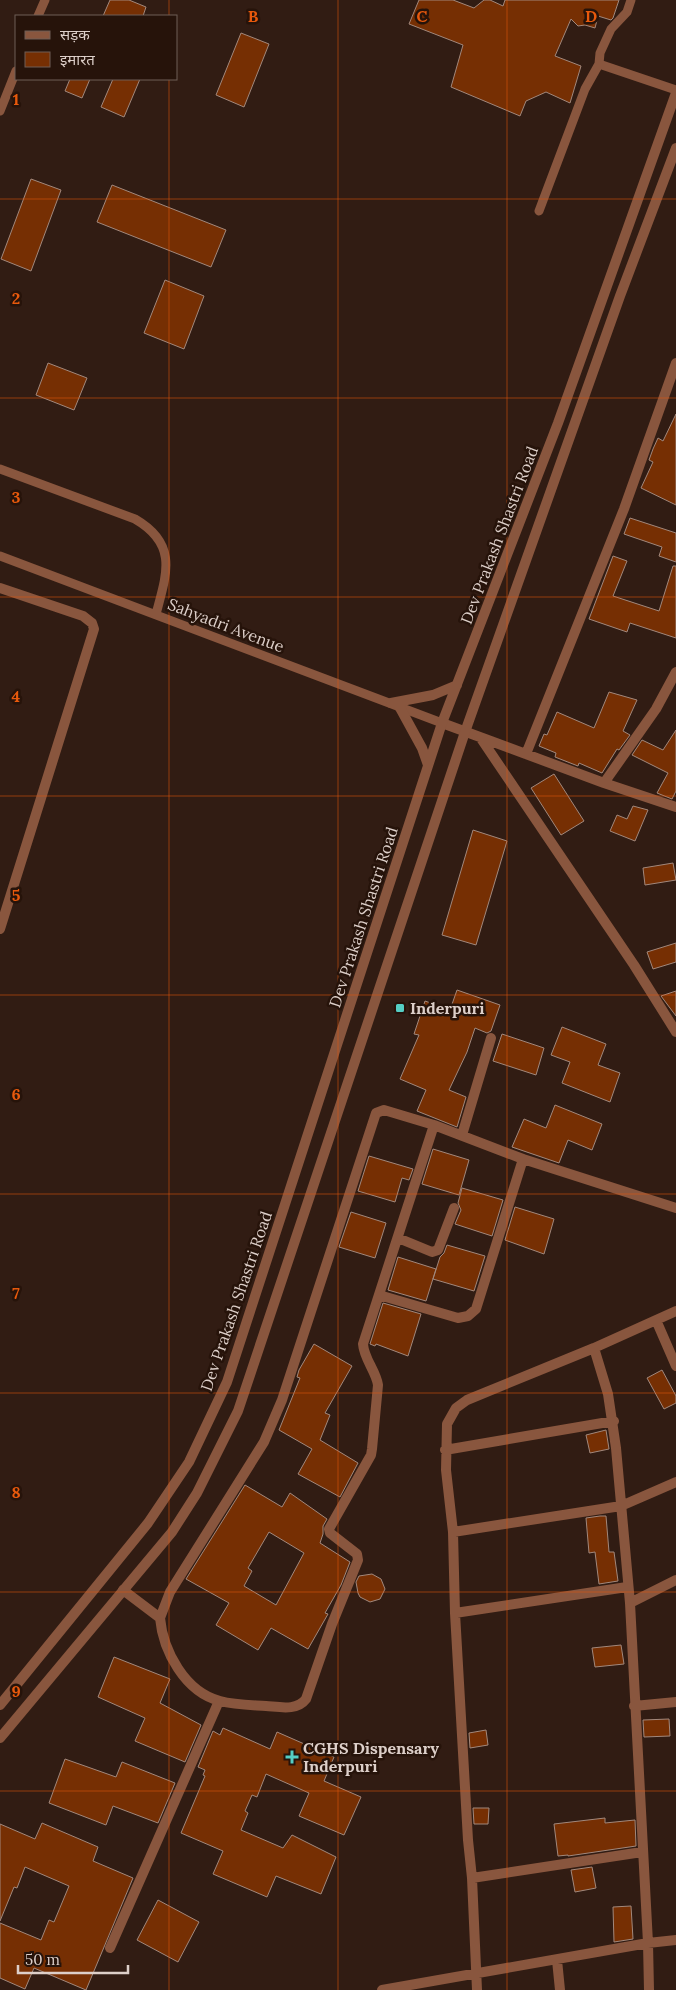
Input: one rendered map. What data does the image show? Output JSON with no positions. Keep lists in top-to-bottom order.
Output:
{
  "streets": {
    "street": ["Dev Prakash Shastri Road"],
    "lane": ["Sahyadri Avenue"]
  },
  "crossings": [
    ["Dev Prakash Shastri Road", "Sahyadri Avenue"]
  ],
  "places": {
    "transit": ["Inderpuri"],
    "health": ["CGHS Dispensary Inderpuri"]
  },
  "legend": ["सड़क", "इमारत"],
  "scale_bar": "50 m",
  "grid": {
    "columns": ["B", "C", "D"],
    "rows": [
      "1",
      "2",
      "3",
      "4",
      "5",
      "6",
      "7",
      "8",
      "9"
    ]
  }
}
